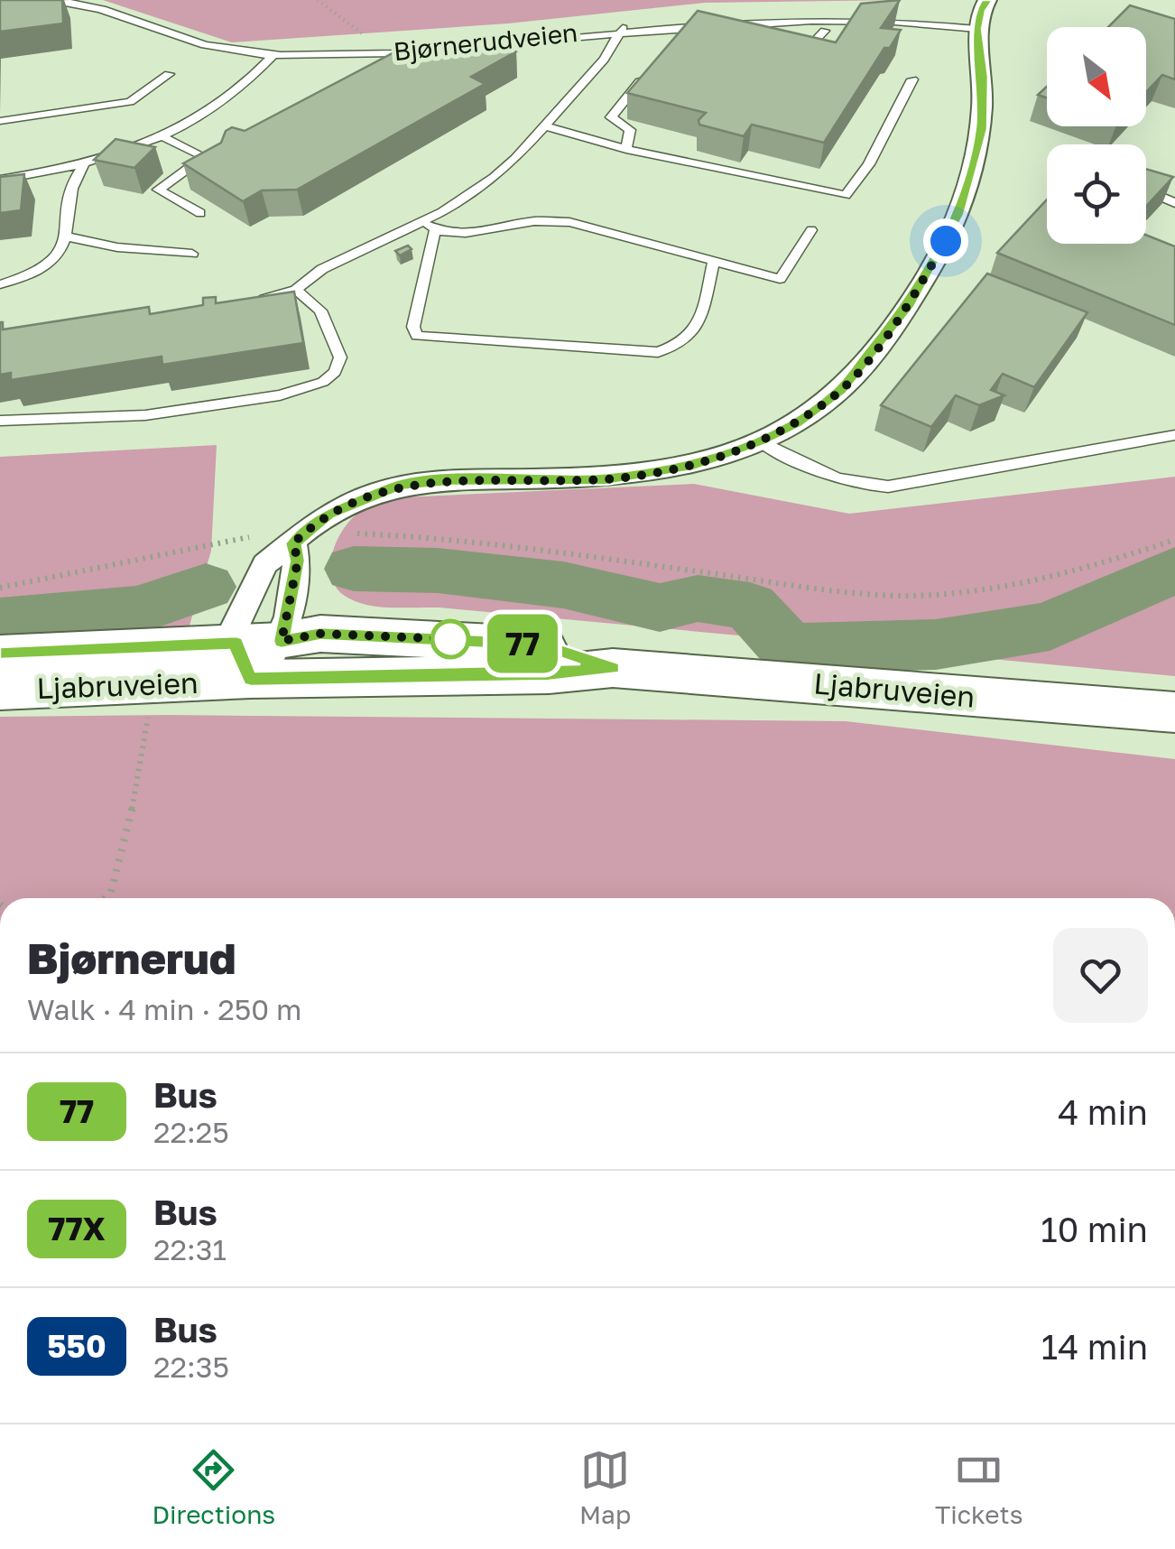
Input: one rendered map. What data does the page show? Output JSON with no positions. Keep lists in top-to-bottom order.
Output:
{
  "streets": {
    "main road": ["Ljabruveien"],
    "lane": ["Bjørnerudveien"]
  },
  "lines": ["bus line 77"],
  "north": "bottom right",
  "page": {
    "on_map": "77",
    "heading": ["Bjørnerud", "Walk · 4 min · 250 m"],
    "list": [
      {
        "mark": "77",
        "name": "Bus",
        "note": "22:25",
        "value": "4 min"
      },
      {
        "mark": "77X",
        "name": "Bus",
        "note": "22:31",
        "value": "10 min"
      },
      {
        "mark": "550",
        "name": "Bus",
        "note": "22:35",
        "value": "14 min"
      }
    ],
    "tabs": ["Directions", "Map", "Tickets"]
  }
}
